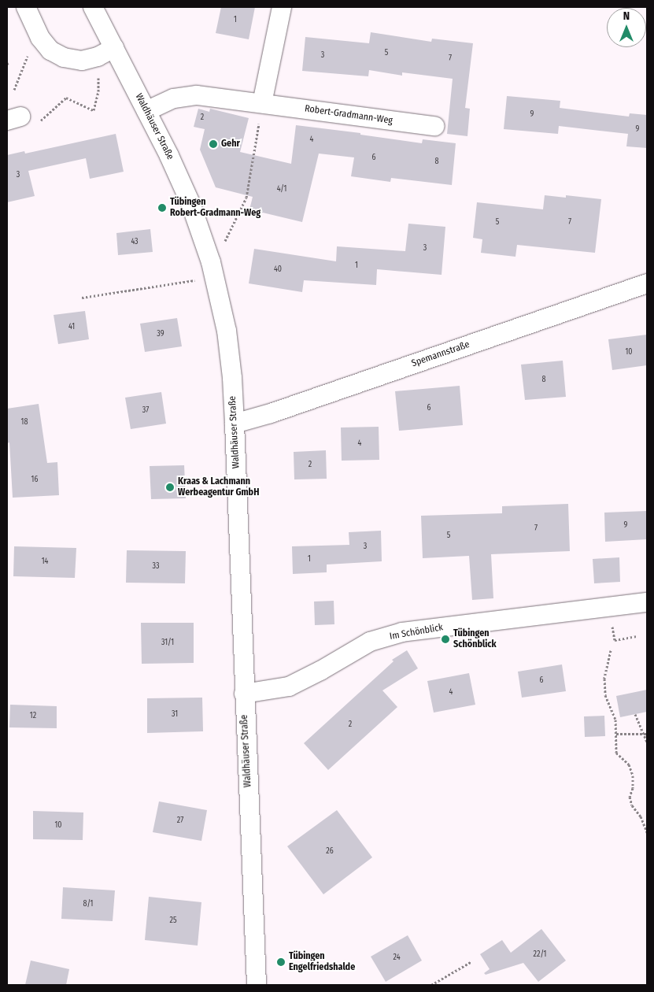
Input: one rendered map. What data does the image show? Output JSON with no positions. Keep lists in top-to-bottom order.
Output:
{
  "streets": {
    "street": [
      "Robert-Gradmann-Weg",
      "Waldhäuser Straße",
      "Spemannstraße",
      "Im Schönblick"
    ]
  },
  "crossings": [
    ["Robert-Gradmann-Weg", "Waldhäuser Straße"],
    ["Waldhäuser Straße", "Spemannstraße"],
    ["Waldhäuser Straße", "Im Schönblick"]
  ],
  "places": [
    "Gehr",
    "Tübingen Robert-Gradmann-Weg",
    "Kraas & Lachmann Werbeagentur GmbH",
    "Tübingen Schönblick",
    "Tübingen Engelfriedshalde"
  ],
  "house_numbers": [
    "1",
    "5",
    "3",
    "7",
    "9",
    "2",
    "9",
    "4",
    "6",
    "8",
    "3",
    "4/1",
    "5",
    "7",
    "43",
    "3",
    "1",
    "40",
    "41",
    "39",
    "10",
    "8",
    "6",
    "37",
    "18",
    "4",
    "2",
    "16",
    "9",
    "7",
    "5",
    "3",
    "1",
    "14",
    "33",
    "31/1",
    "6",
    "4",
    "31",
    "12",
    "2",
    "27",
    "10",
    "26",
    "8/1",
    "25",
    "22/1",
    "24"
  ],
  "north": "top"
}
